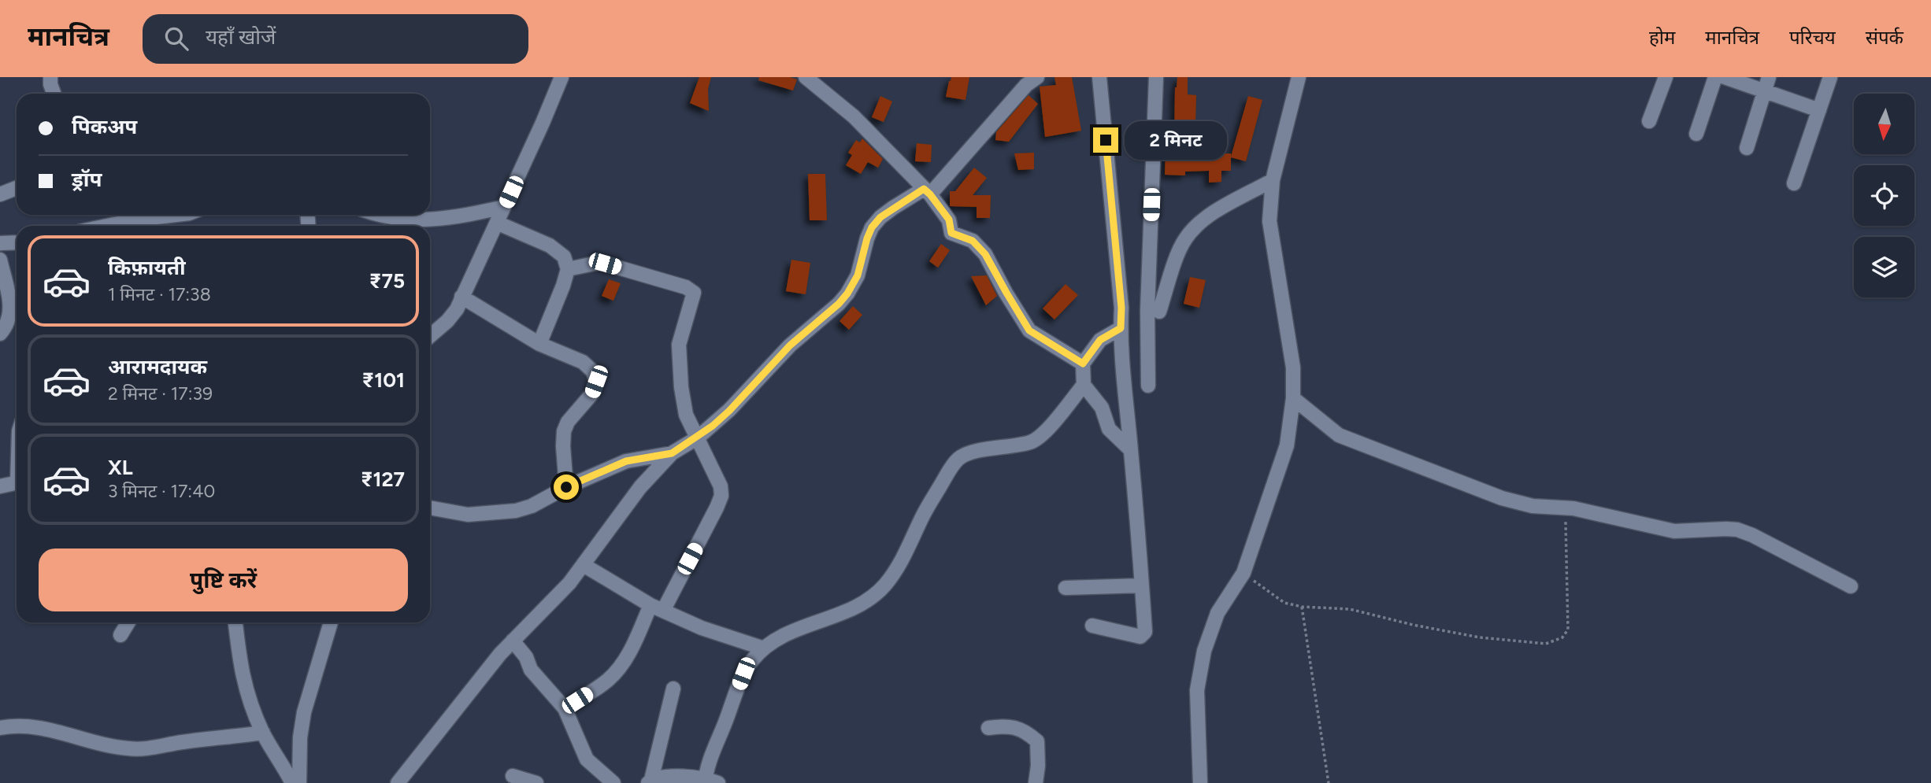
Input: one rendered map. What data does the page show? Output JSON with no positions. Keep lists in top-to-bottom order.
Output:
{
  "north": "bottom",
  "page": {
    "header": "मानचित्र",
    "search": "यहाँ खोजें",
    "nav": [
      "होम",
      "मानचित्र",
      "परिचय",
      "संपर्क"
    ],
    "banner": ["पिकअप", "ड्रॉप"],
    "bubble": "2 मिनट",
    "list": [
      {
        "name": "किफ़ायती",
        "note": "1 मिनट · 17:38",
        "value": "₹75"
      },
      {
        "name": "आरामदायक",
        "note": "2 मिनट · 17:39",
        "value": "₹101"
      },
      {
        "name": "XL",
        "note": "3 मिनट · 17:40",
        "value": "₹127"
      }
    ],
    "buttons": "पुष्टि करें"
  }
}
